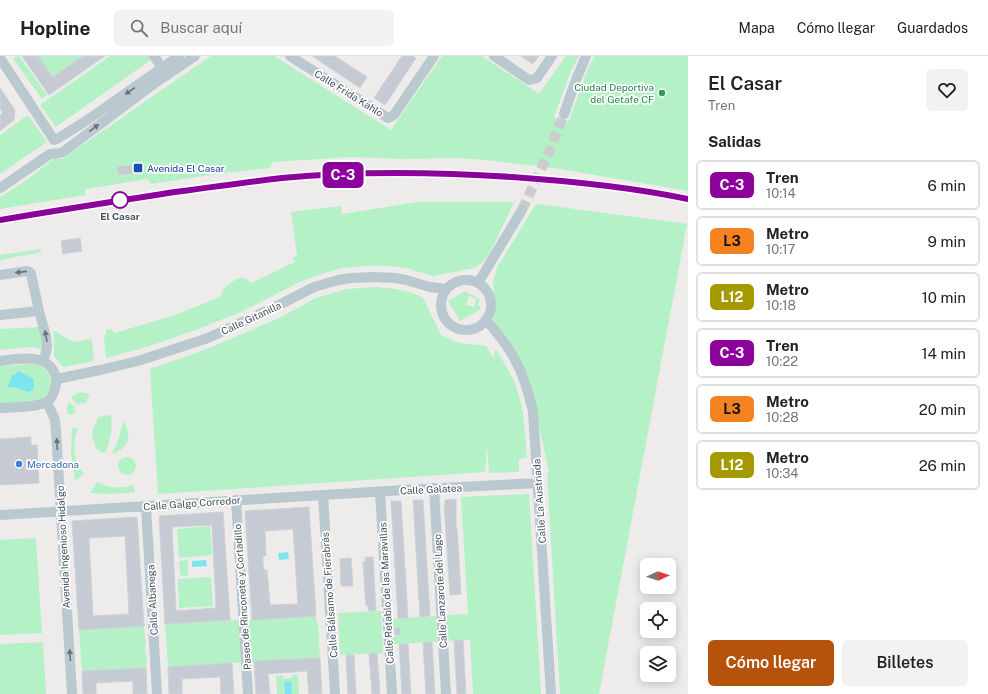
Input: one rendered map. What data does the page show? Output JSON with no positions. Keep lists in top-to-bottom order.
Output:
{
  "streets": {
    "street": [
      "Calle Frida Kahlo",
      "Calle Gitanilla",
      "Calle Galatea",
      "Calle La Austriada",
      "Calle Galgo Corredor",
      "Avenida Ingenioso Hidalgo",
      "Calle Lanzarote del Lago",
      "Calle Retablo de las Maravillas",
      "Calle Bálsamo de Fierabrás",
      "Paseo de Rinconete y Cortadillo",
      "Calle Albanega"
    ]
  },
  "crossings": [
    ["Calle Gitanilla", "Calle La Austriada"],
    ["Calle Galatea", "Calle La Austriada"],
    ["Calle Galatea", "Calle Galgo Corredor"],
    ["Calle Galatea", "Calle Lanzarote del Lago"],
    ["Calle Galatea", "Calle Retablo de las Maravillas"],
    ["Calle Galatea", "Calle Bálsamo de Fierabrás"],
    ["Calle Galgo Corredor", "Avenida Ingenioso Hidalgo"],
    ["Calle Galgo Corredor", "Calle Bálsamo de Fierabrás"],
    ["Calle Galgo Corredor", "Paseo de Rinconete y Cortadillo"],
    ["Calle Galgo Corredor", "Calle Albanega"]
  ],
  "one_way": ["Avenida Ingenioso Hidalgo"],
  "places": {
    "other": ["Ciudad Deportiva del Getafe CF", "El Casar", "Mercadona"],
    "transit": ["Avenida El Casar"]
  },
  "north": "right",
  "page": {
    "header": "Hopline",
    "search": "Buscar aquí",
    "nav": ["Mapa", "Cómo llegar", "Guardados"],
    "on_map": "C-3",
    "heading": [
      ["El Casar", "Tren"],
      "Salidas"
    ],
    "list": [
      {
        "mark": "C-3",
        "name": "Tren",
        "note": "10:14",
        "value": "6 min"
      },
      {
        "mark": "L3",
        "name": "Metro",
        "note": "10:17",
        "value": "9 min"
      },
      {
        "mark": "L12",
        "name": "Metro",
        "note": "10:18",
        "value": "10 min"
      },
      {
        "mark": "C-3",
        "name": "Tren",
        "note": "10:22",
        "value": "14 min"
      },
      {
        "mark": "L3",
        "name": "Metro",
        "note": "10:28",
        "value": "20 min"
      },
      {
        "mark": "L12",
        "name": "Metro",
        "note": "10:34",
        "value": "26 min"
      }
    ],
    "buttons": ["Cómo llegar", "Billetes"]
  }
}
